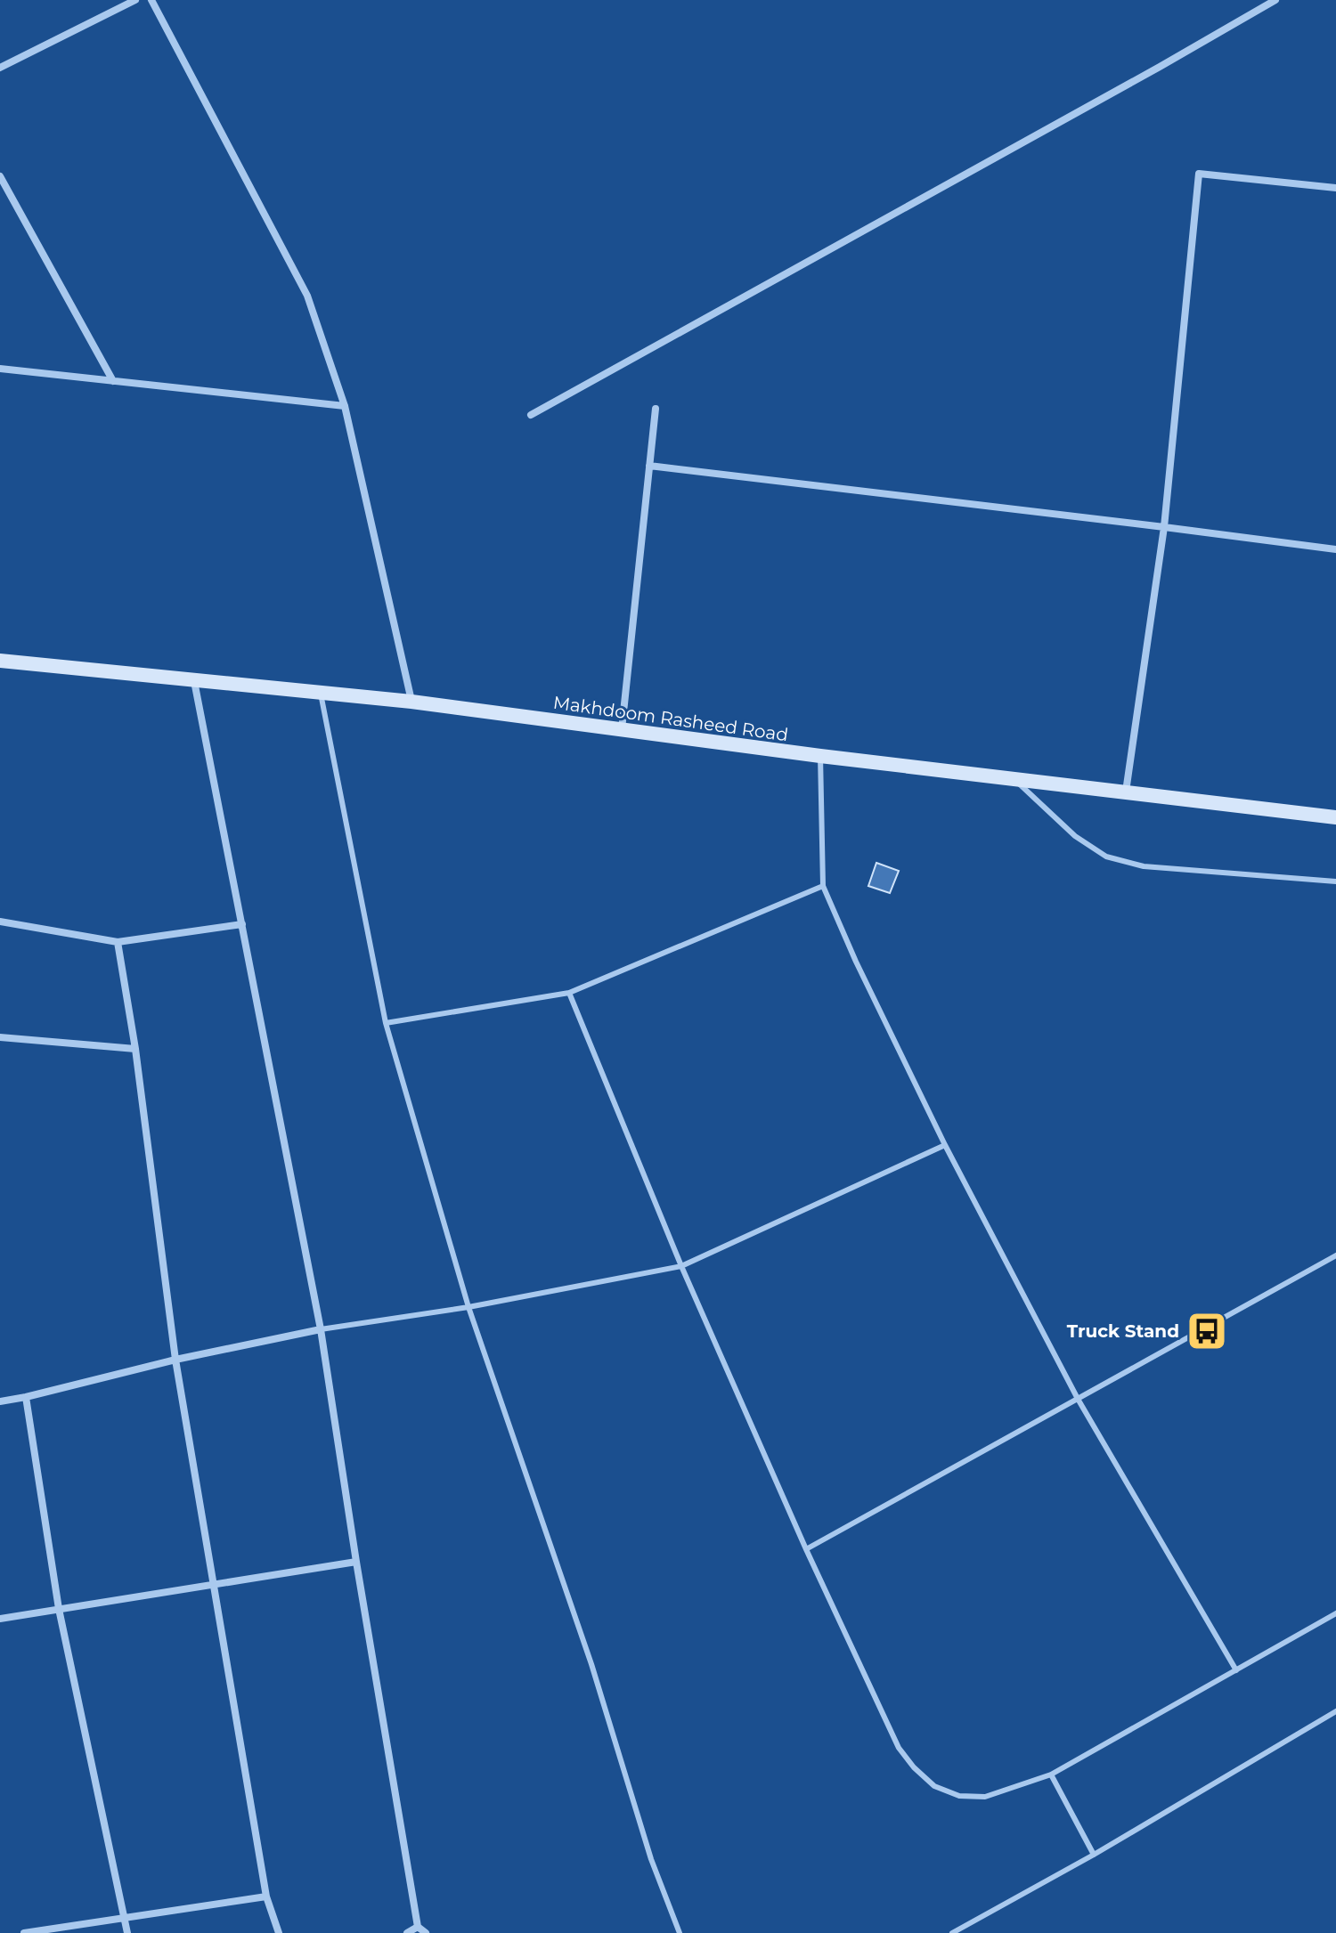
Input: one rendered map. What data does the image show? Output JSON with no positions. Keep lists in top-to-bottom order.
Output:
{
  "streets": {
    "main road": ["Makhdoom Rasheed Road"]
  },
  "places": {
    "bus stop": ["Truck Stand"]
  }
}
